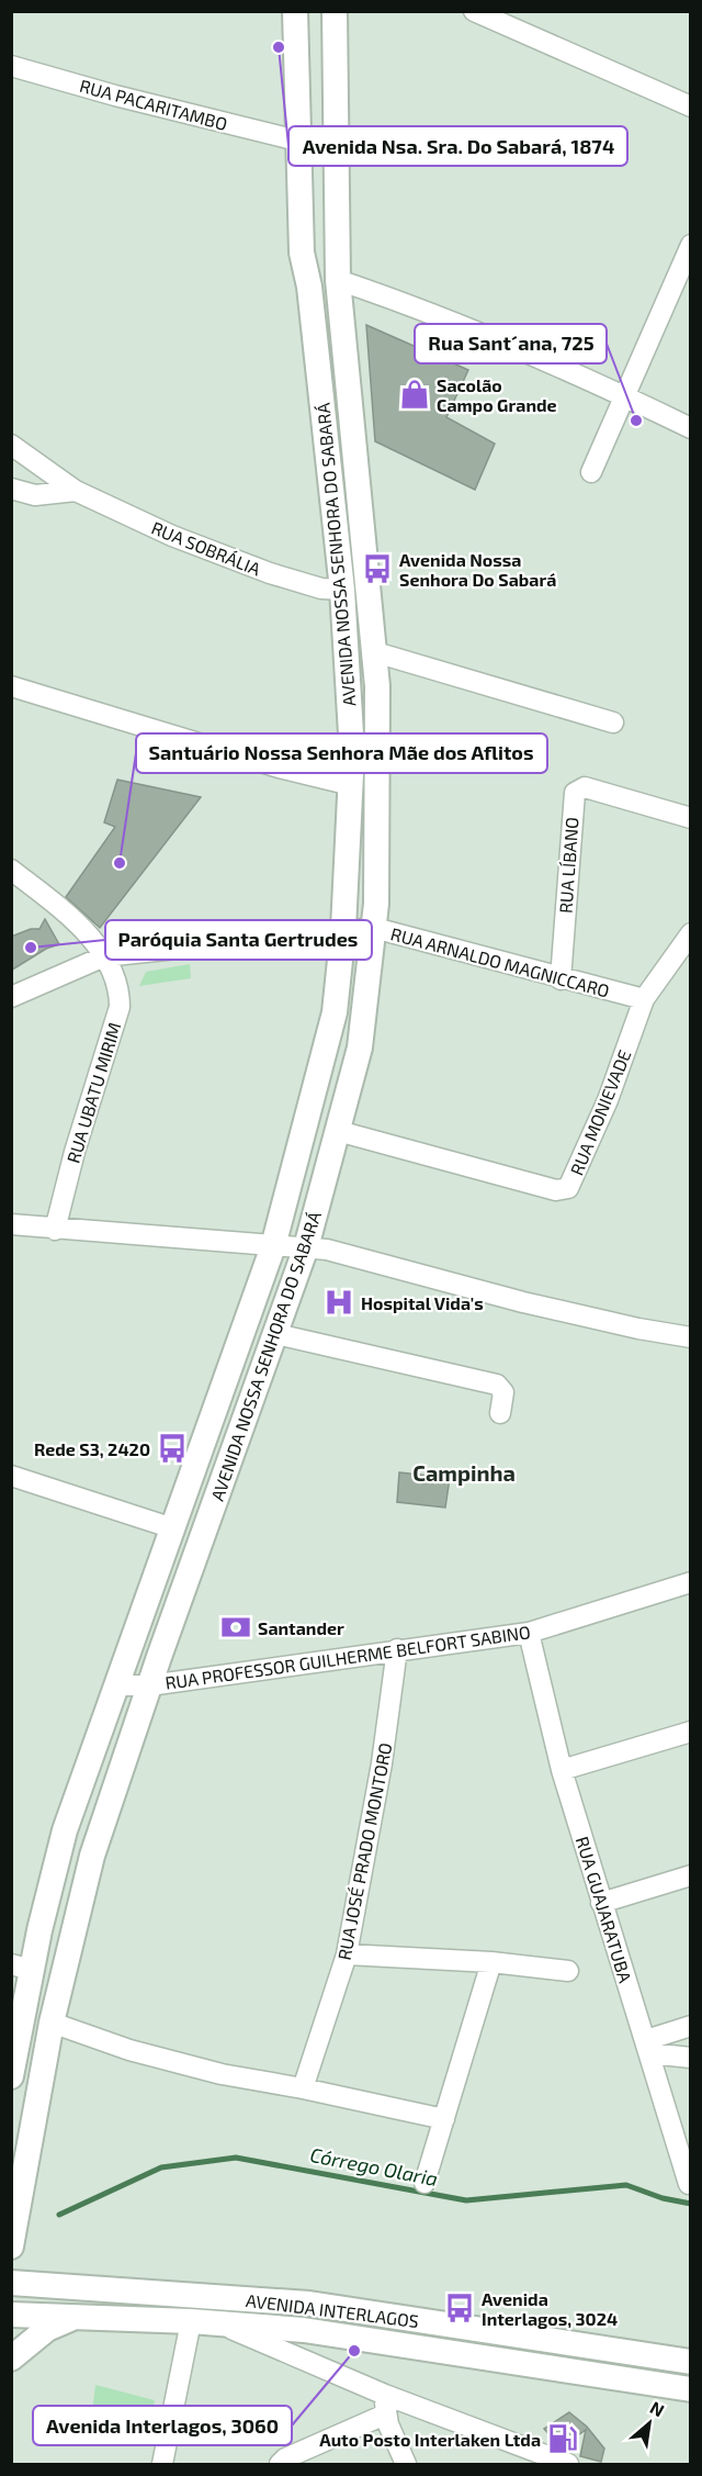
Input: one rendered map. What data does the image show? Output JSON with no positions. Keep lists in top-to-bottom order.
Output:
{
  "streets": {
    "main road": ["AVENIDA NOSSA SENHORA DO SABARÁ", "AVENIDA INTERLAGOS"],
    "street": [
      "RUA PACARITAMBO",
      "RUA SOBRÁLIA",
      "RUA LÍBANO",
      "RUA ARNALDO MAGNICCARO",
      "RUA UBATU MIRIM",
      "RUA MONIEVADE",
      "RUA PROFESSOR GUILHERME BELFORT SABINO",
      "RUA JOSÉ PRADO MONTORO",
      "RUA GUAJARATUBA"
    ]
  },
  "crossings": [
    ["RUA PACARITAMBO", "AVENIDA NOSSA SENHORA DO SABARÁ"],
    ["RUA SOBRÁLIA", "AVENIDA NOSSA SENHORA DO SABARÁ"],
    ["AVENIDA NOSSA SENHORA DO SABARÁ", "RUA ARNALDO MAGNICCARO"],
    ["AVENIDA NOSSA SENHORA DO SABARÁ", "RUA MONIEVADE"],
    ["AVENIDA NOSSA SENHORA DO SABARÁ", "RUA PROFESSOR GUILHERME BELFORT SABINO"],
    ["RUA LÍBANO", "RUA ARNALDO MAGNICCARO"],
    ["RUA ARNALDO MAGNICCARO", "RUA UBATU MIRIM"],
    ["RUA ARNALDO MAGNICCARO", "RUA MONIEVADE"],
    ["RUA PROFESSOR GUILHERME BELFORT SABINO", "RUA JOSÉ PRADO MONTORO"],
    ["RUA PROFESSOR GUILHERME BELFORT SABINO", "RUA GUAJARATUBA"]
  ],
  "districts": ["Campinha"],
  "water": ["Córrego Olaria"],
  "places": {
    "other": [
      "Avenida Nsa. Sra. Do Sabará, 1874",
      "Rua Sant´ana, 725",
      "Santuário Nossa Senhora Mãe dos Aflitos",
      "Paróquia Santa Gertrudes",
      "Avenida Interlagos, 3060"
    ],
    "shop": ["Sacolão Campo Grande"],
    "bus stop": ["Avenida Nossa Senhora Do Sabará", "Rede S3, 2420", "Avenida Interlagos, 3024"],
    "hospital": ["Hospital Vida's"],
    "bank": ["Santander"],
    "fuel station": ["Auto Posto Interlaken Ltda"]
  },
  "north": "top right"
}
